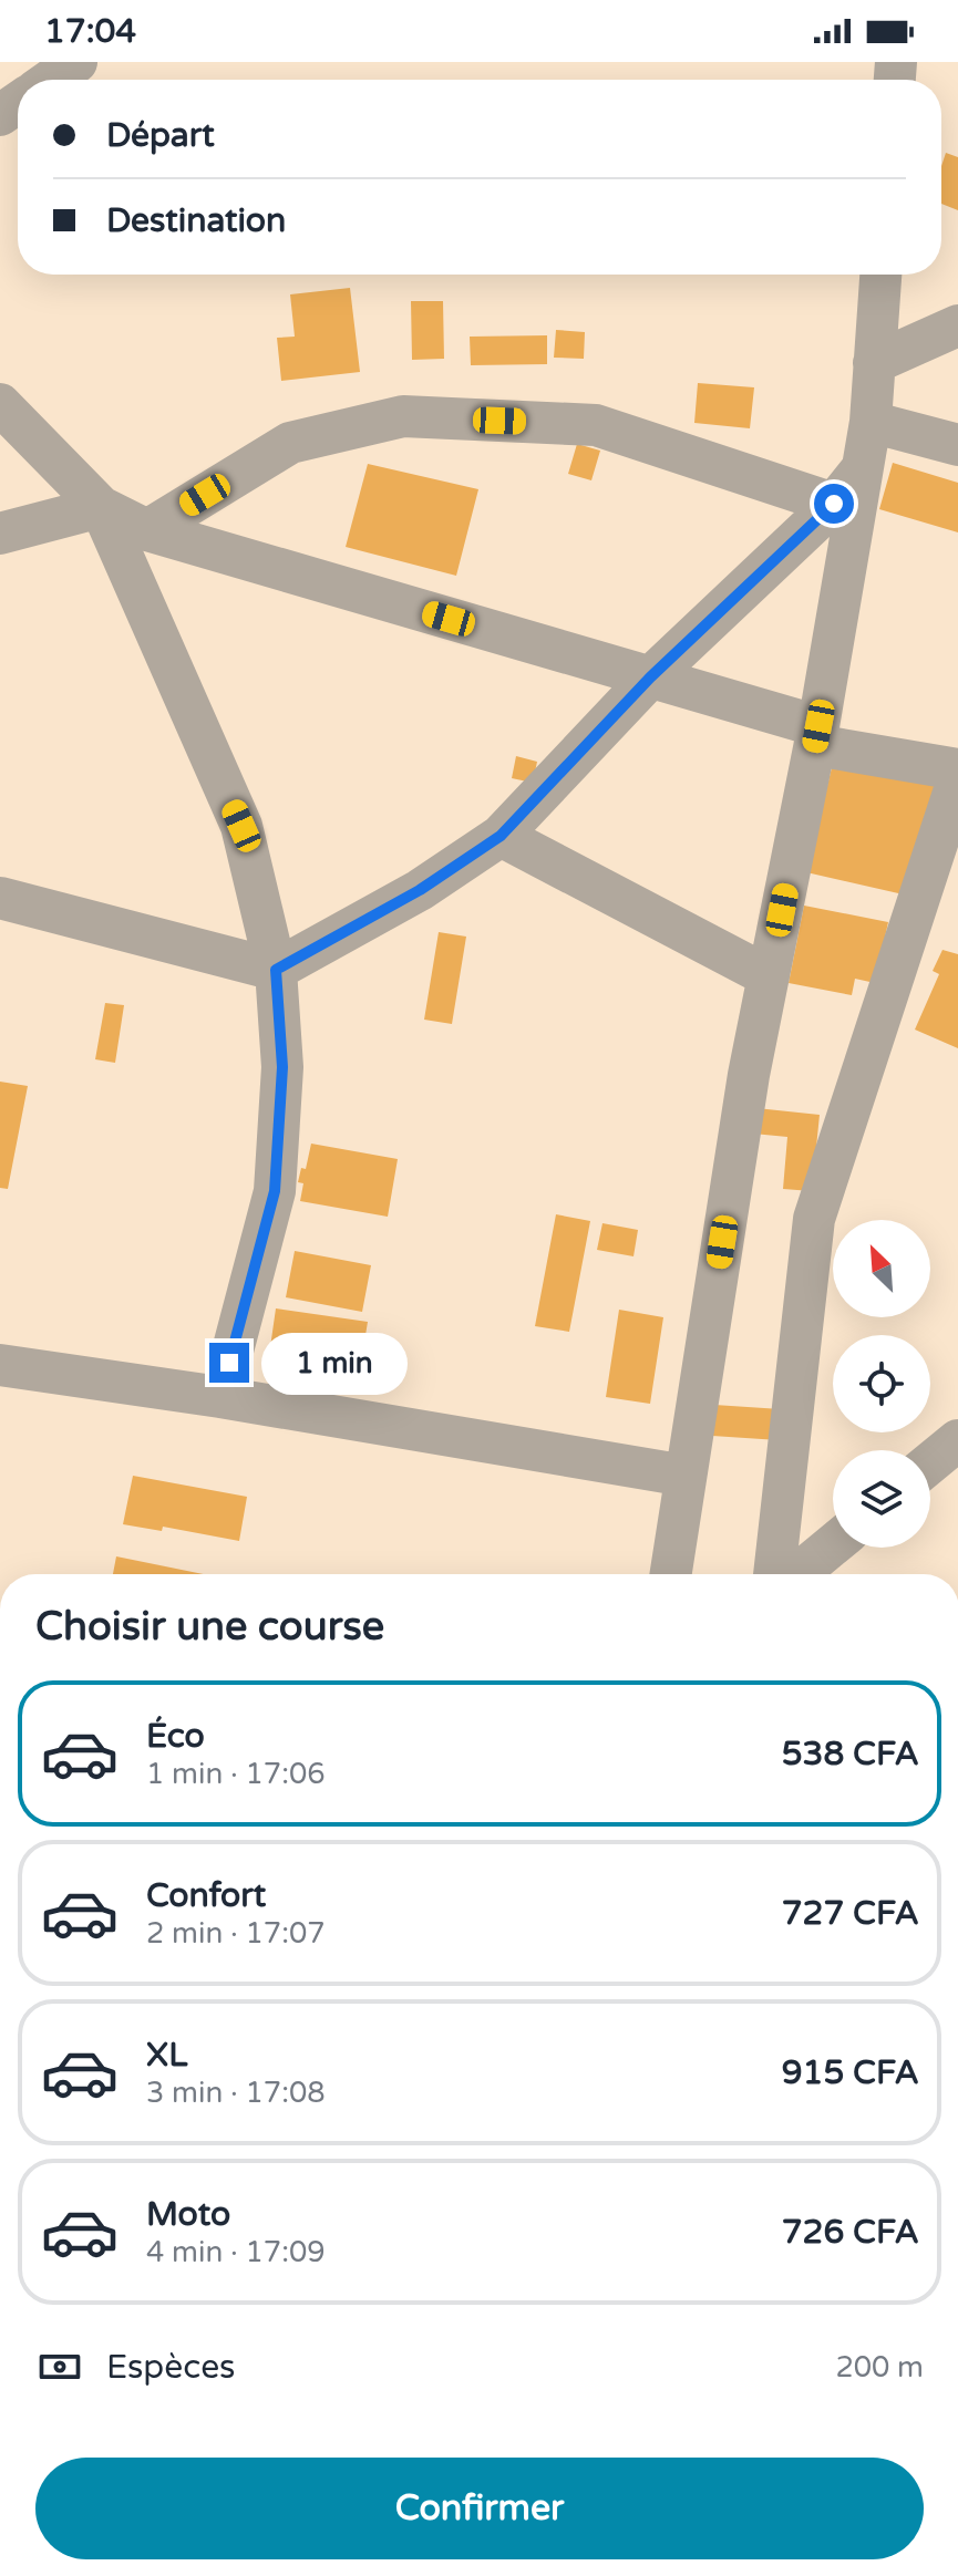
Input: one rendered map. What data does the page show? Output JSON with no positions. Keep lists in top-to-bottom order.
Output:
{
  "north": "top left",
  "page": {
    "status": "17:04",
    "banner": ["Départ", "Destination"],
    "bubble": "1 min",
    "heading": "Choisir une course",
    "list": [
      {
        "name": "Éco",
        "note": "1 min · 17:06",
        "value": "538 CFA"
      },
      {
        "name": "Confort",
        "note": "2 min · 17:07",
        "value": "727 CFA"
      },
      {
        "name": "XL",
        "note": "3 min · 17:08",
        "value": "915 CFA"
      },
      {
        "name": "Moto",
        "note": "4 min · 17:09",
        "value": "726 CFA"
      }
    ],
    "pay": ["Espèces", "200 m"],
    "buttons": "Confirmer"
  }
}
